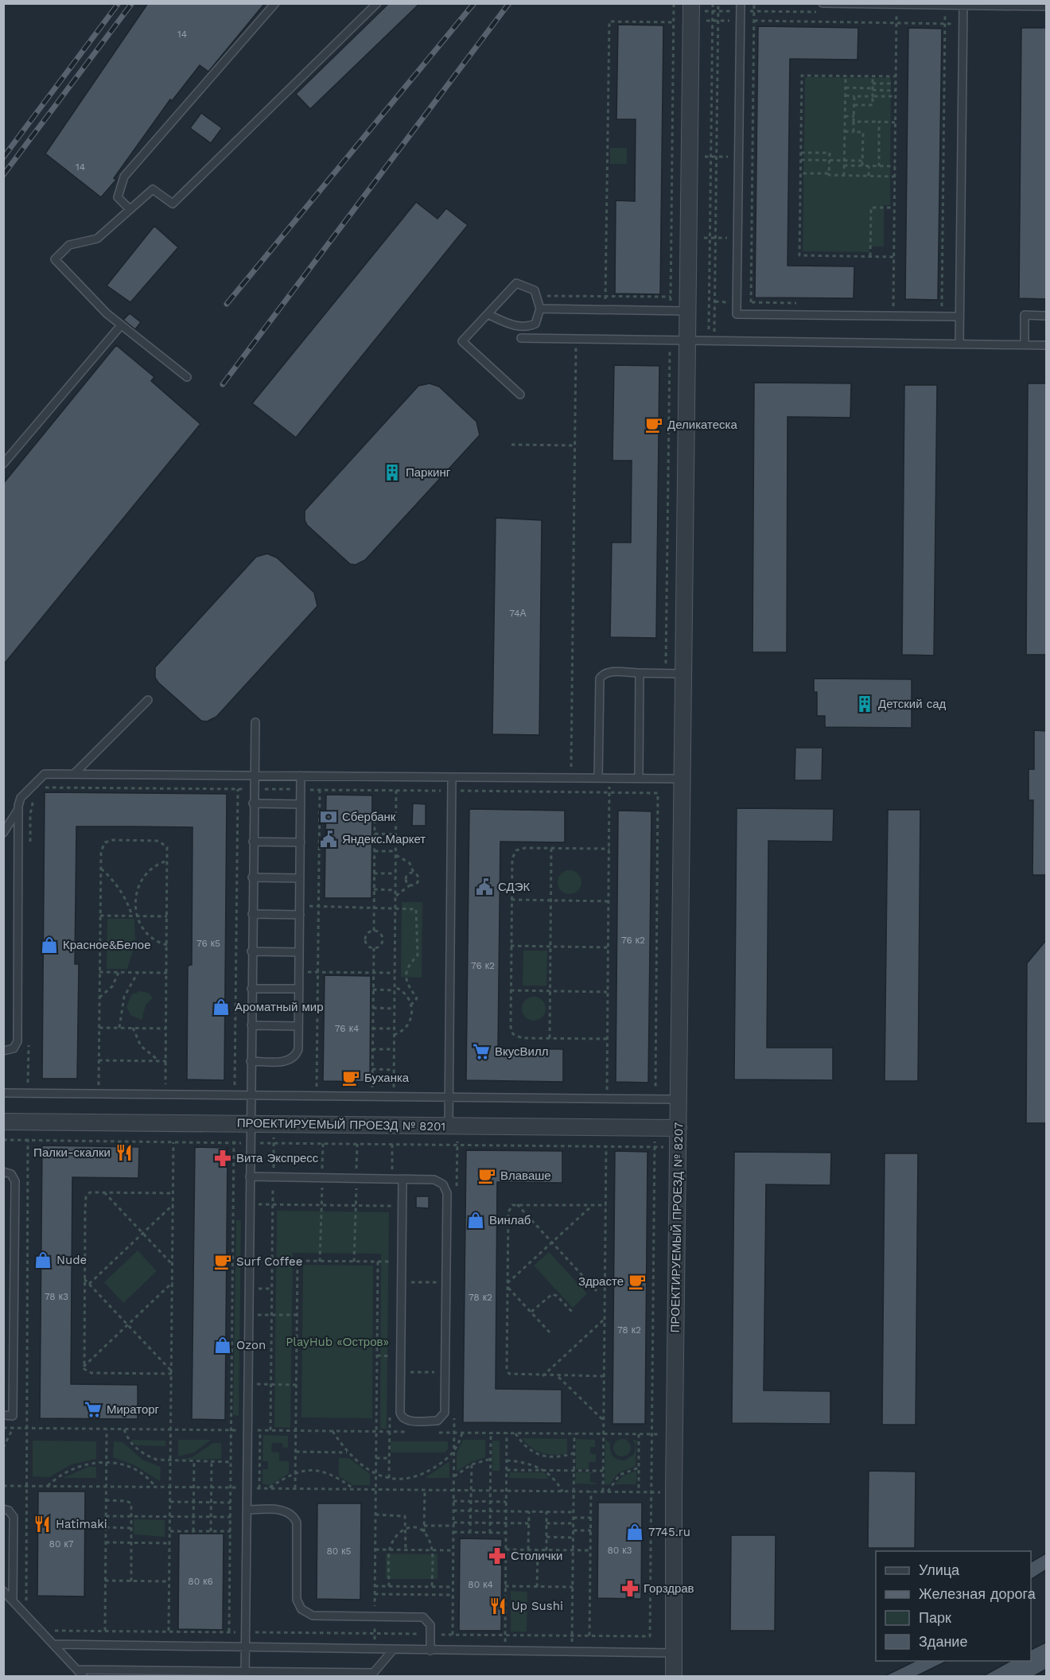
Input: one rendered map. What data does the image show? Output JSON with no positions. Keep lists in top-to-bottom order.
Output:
{
  "streets": {
    "street": ["ПРОЕКТИРУЕМЫЙ ПРОЕЗД № 8201", "ПРОЕКТИРУЕМЫЙ ПРОЕЗД № 8207"]
  },
  "crossings": [
    ["ПРОЕКТИРУЕМЫЙ ПРОЕЗД № 8201", "ПРОЕКТИРУЕМЫЙ ПРОЕЗД № 8207"]
  ],
  "parks": ["PlayHub «Остров»"],
  "places": {
    "cafe": [
      "Деликатеска",
      "Буханка",
      "Влаваше",
      "Surf Coffee",
      "Здрасте"
    ],
    "building": ["Паркинг", "Детский сад"],
    "bank": ["Сбербанк"],
    "public building": ["Яндекс.Маркет", "СДЭК"],
    "shop": [
      "Красное&Белое",
      "Ароматный мир",
      "Винлаб",
      "Nude",
      "Ozon",
      "7745.ru"
    ],
    "supermarket": ["ВкусВилл", "Мираторг"],
    "restaurant": ["Палки-скалки", "Hatimaki", "Up Sushi"],
    "pharmacy": ["Вита Экспресс", "Столички", "Горздрав"]
  },
  "house_numbers": [
    "14",
    "14",
    "74А",
    "76 к2",
    "76 к5",
    "76 к2",
    "76 к4",
    "78 к3",
    "78 к2",
    "78 к2",
    "80 к7",
    "80 к3",
    "80 к5",
    "80 к6",
    "80 к4"
  ],
  "legend": [
    "Улица",
    "Железная дорога",
    "Парк",
    "Здание"
  ]
}
